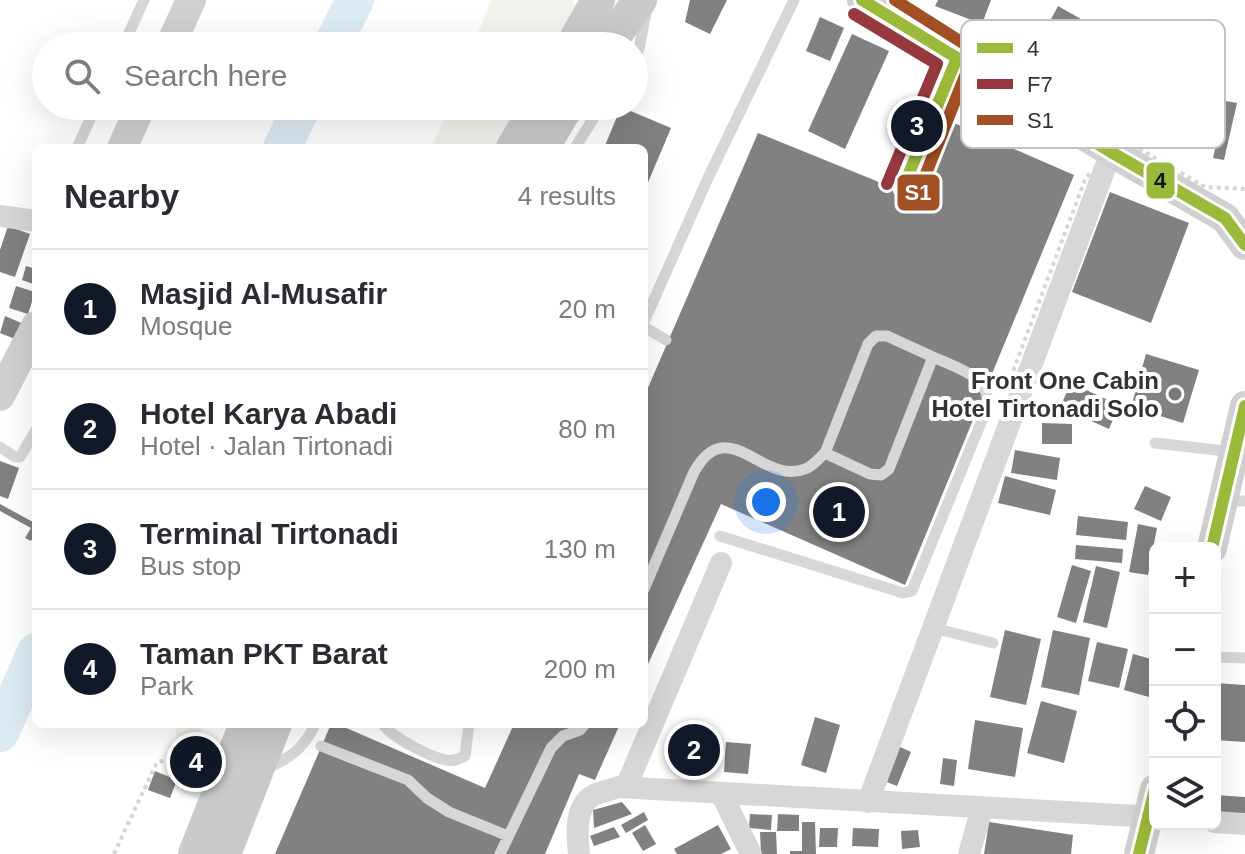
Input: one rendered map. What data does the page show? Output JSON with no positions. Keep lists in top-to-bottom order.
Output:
{
  "places": ["Front One Cabin Hotel Tirtonadi Solo"],
  "lines": ["transit line 4", "transit line S1", "transit line F7"],
  "legend": ["4", "F7", "S1"],
  "page": {
    "search": "Search here",
    "pins": [
      "3",
      "1",
      "2",
      "4"
    ],
    "heading": ["Nearby", "4 results"],
    "list": [
      {
        "mark": "1",
        "name": "Masjid Al-Musafir",
        "note": "Mosque",
        "value": "20 m"
      },
      {
        "mark": "2",
        "name": "Hotel Karya Abadi",
        "note": "Hotel · Jalan Tirtonadi",
        "value": "80 m"
      },
      {
        "mark": "3",
        "name": "Terminal Tirtonadi",
        "note": "Bus stop",
        "value": "130 m"
      },
      {
        "mark": "4",
        "name": "Taman PKT Barat",
        "note": "Park",
        "value": "200 m"
      }
    ],
    "map_buttons": ["+", "−"]
  }
}
